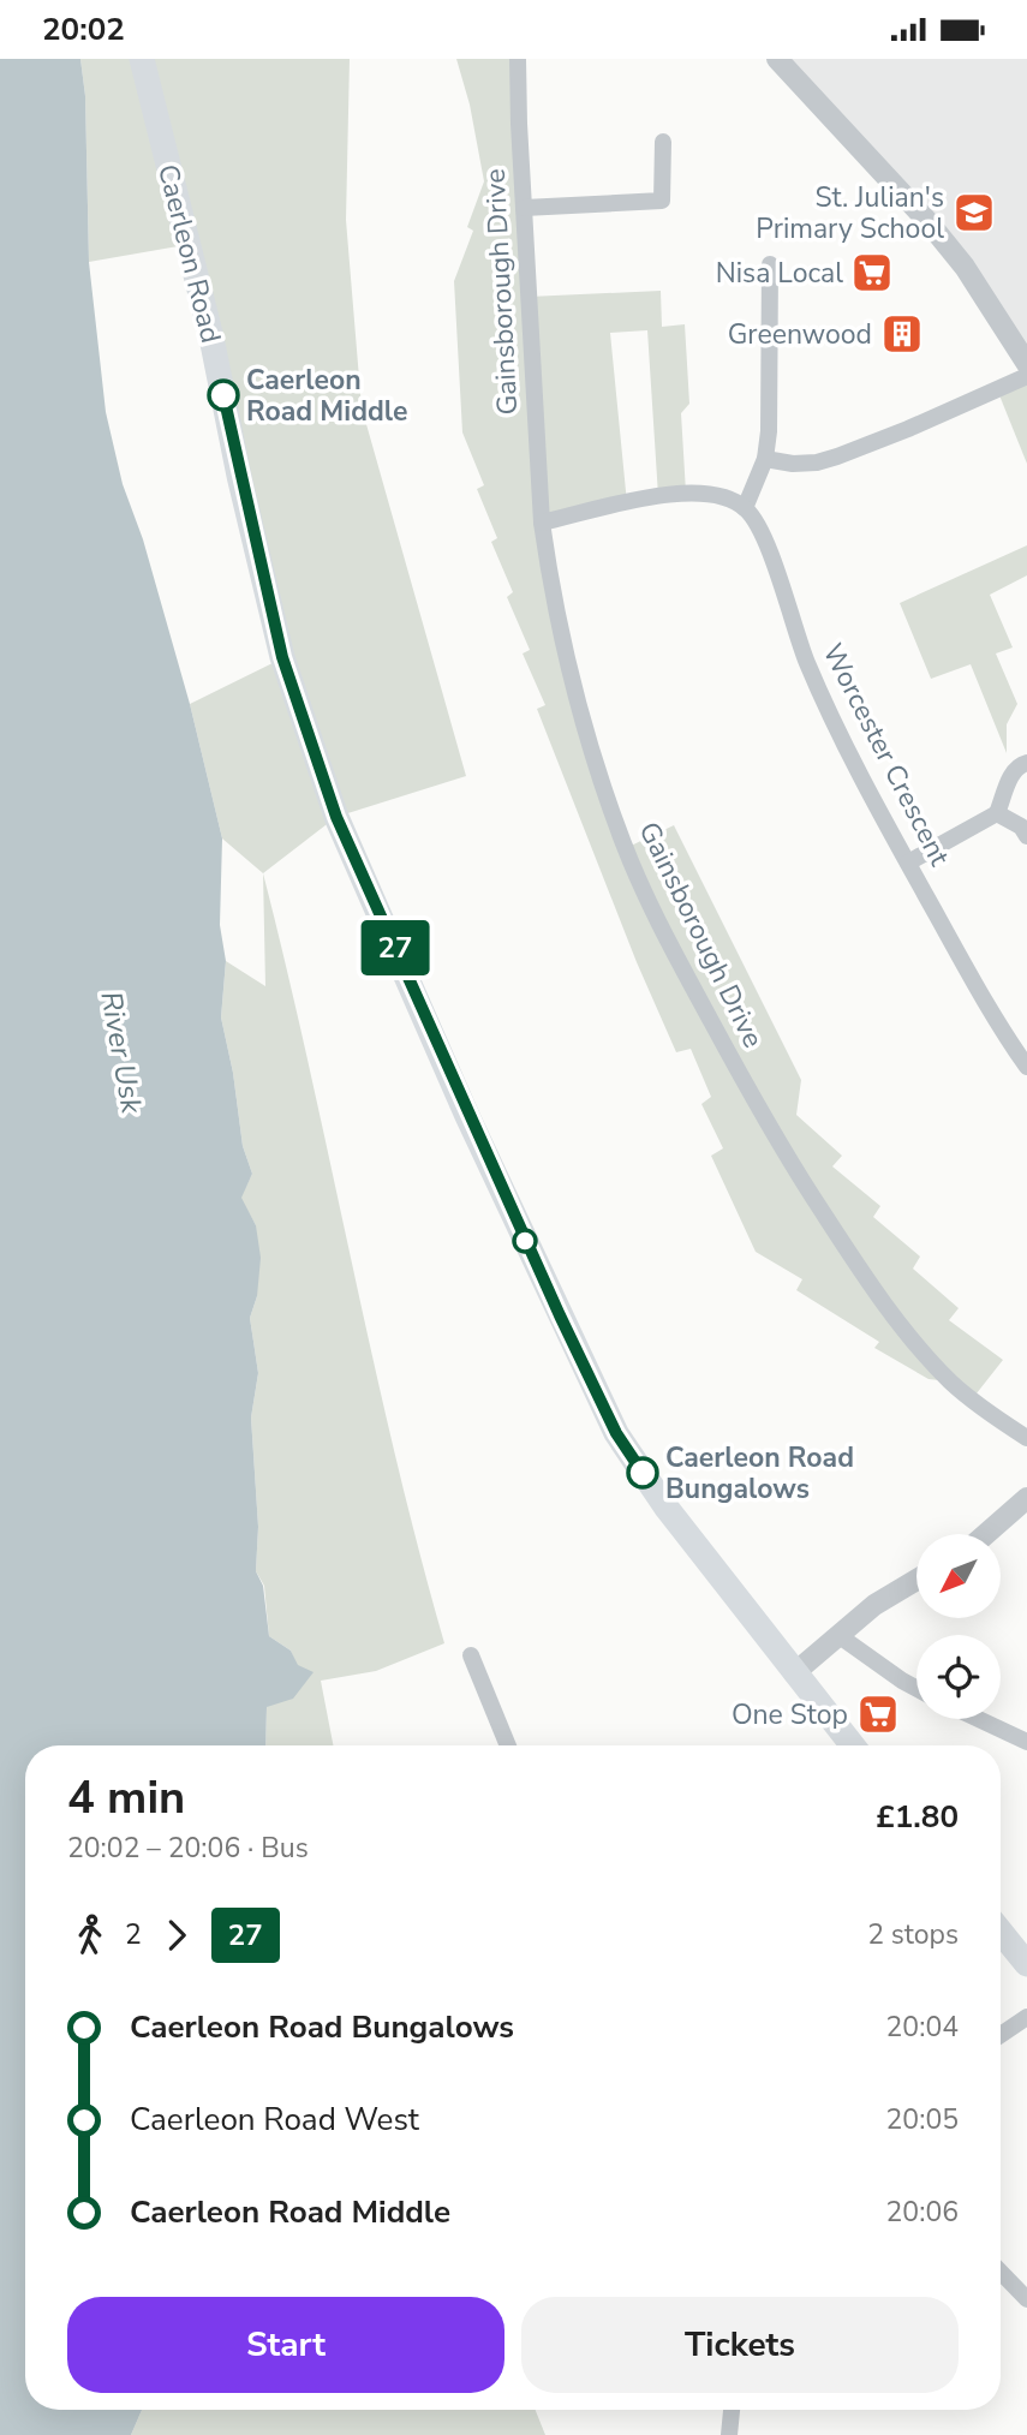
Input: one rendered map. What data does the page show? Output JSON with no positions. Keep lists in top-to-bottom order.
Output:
{
  "streets": {
    "main road": ["Caerleon Road"],
    "street": ["Gainsborough Drive", "Worcester Crescent"]
  },
  "water": ["River Usk"],
  "places": {
    "school or university": ["St. Julian's Primary School"],
    "supermarket": ["Nisa Local", "One Stop"],
    "building": ["Greenwood"],
    "other": ["Caerleon Road Middle", "Caerleon Road Bungalows"]
  },
  "lines": ["bus line 27"],
  "north": "bottom left",
  "page": {
    "status": "20:02",
    "on_map": "27",
    "heading": ["4 min", "20:02 – 20:06 · Bus", "£1.80"],
    "legs": ["2", "27", "2 stops"],
    "list": [
      {
        "name": "Caerleon Road Bungalows",
        "value": "20:04"
      },
      {
        "name": "Caerleon Road West",
        "value": "20:05"
      },
      {
        "name": "Caerleon Road Middle",
        "value": "20:06"
      }
    ],
    "buttons": ["Start", "Tickets"]
  }
}
